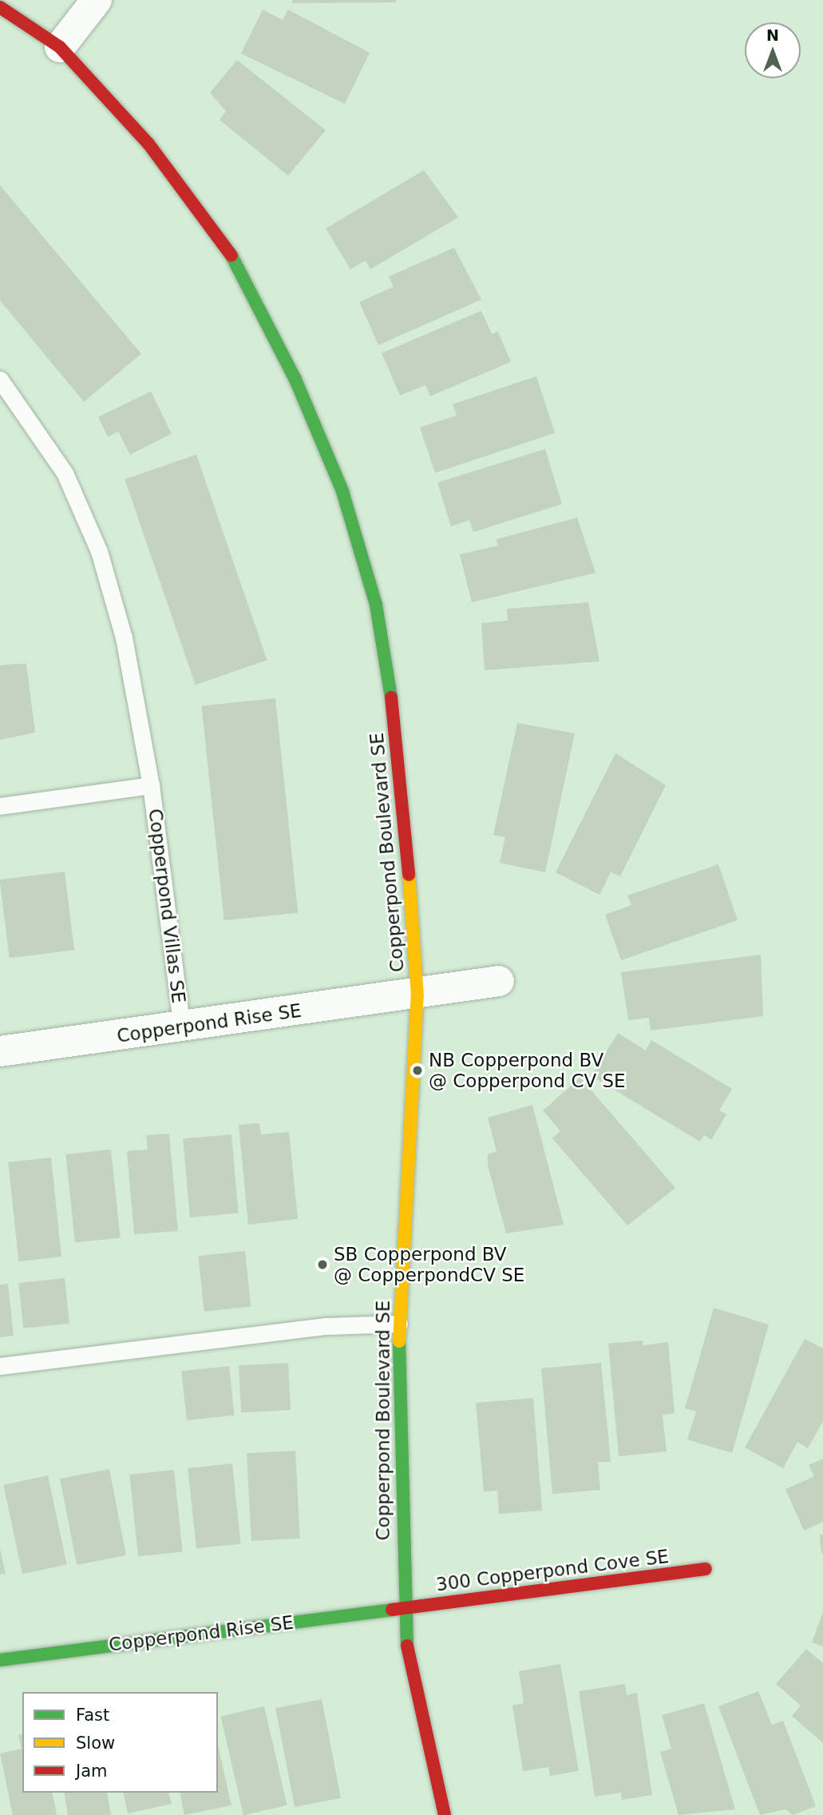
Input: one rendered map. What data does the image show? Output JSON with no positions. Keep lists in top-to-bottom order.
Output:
{
  "streets": {
    "street": ["Copperpond Boulevard SE", "Copperpond Rise SE", "300 Copperpond Cove SE"],
    "lane": ["Copperpond Villas SE"]
  },
  "crossings": [
    ["Copperpond Boulevard SE", "Copperpond Rise SE"],
    ["Copperpond Boulevard SE", "300 Copperpond Cove SE"],
    ["Copperpond Villas SE", "Copperpond Rise SE"],
    ["Copperpond Rise SE", "300 Copperpond Cove SE"]
  ],
  "places": ["NB Copperpond BV @ Copperpond CV SE", "SB Copperpond BV @ CopperpondCV SE"],
  "legend": ["Fast", "Slow", "Jam"],
  "north": "top"
}
